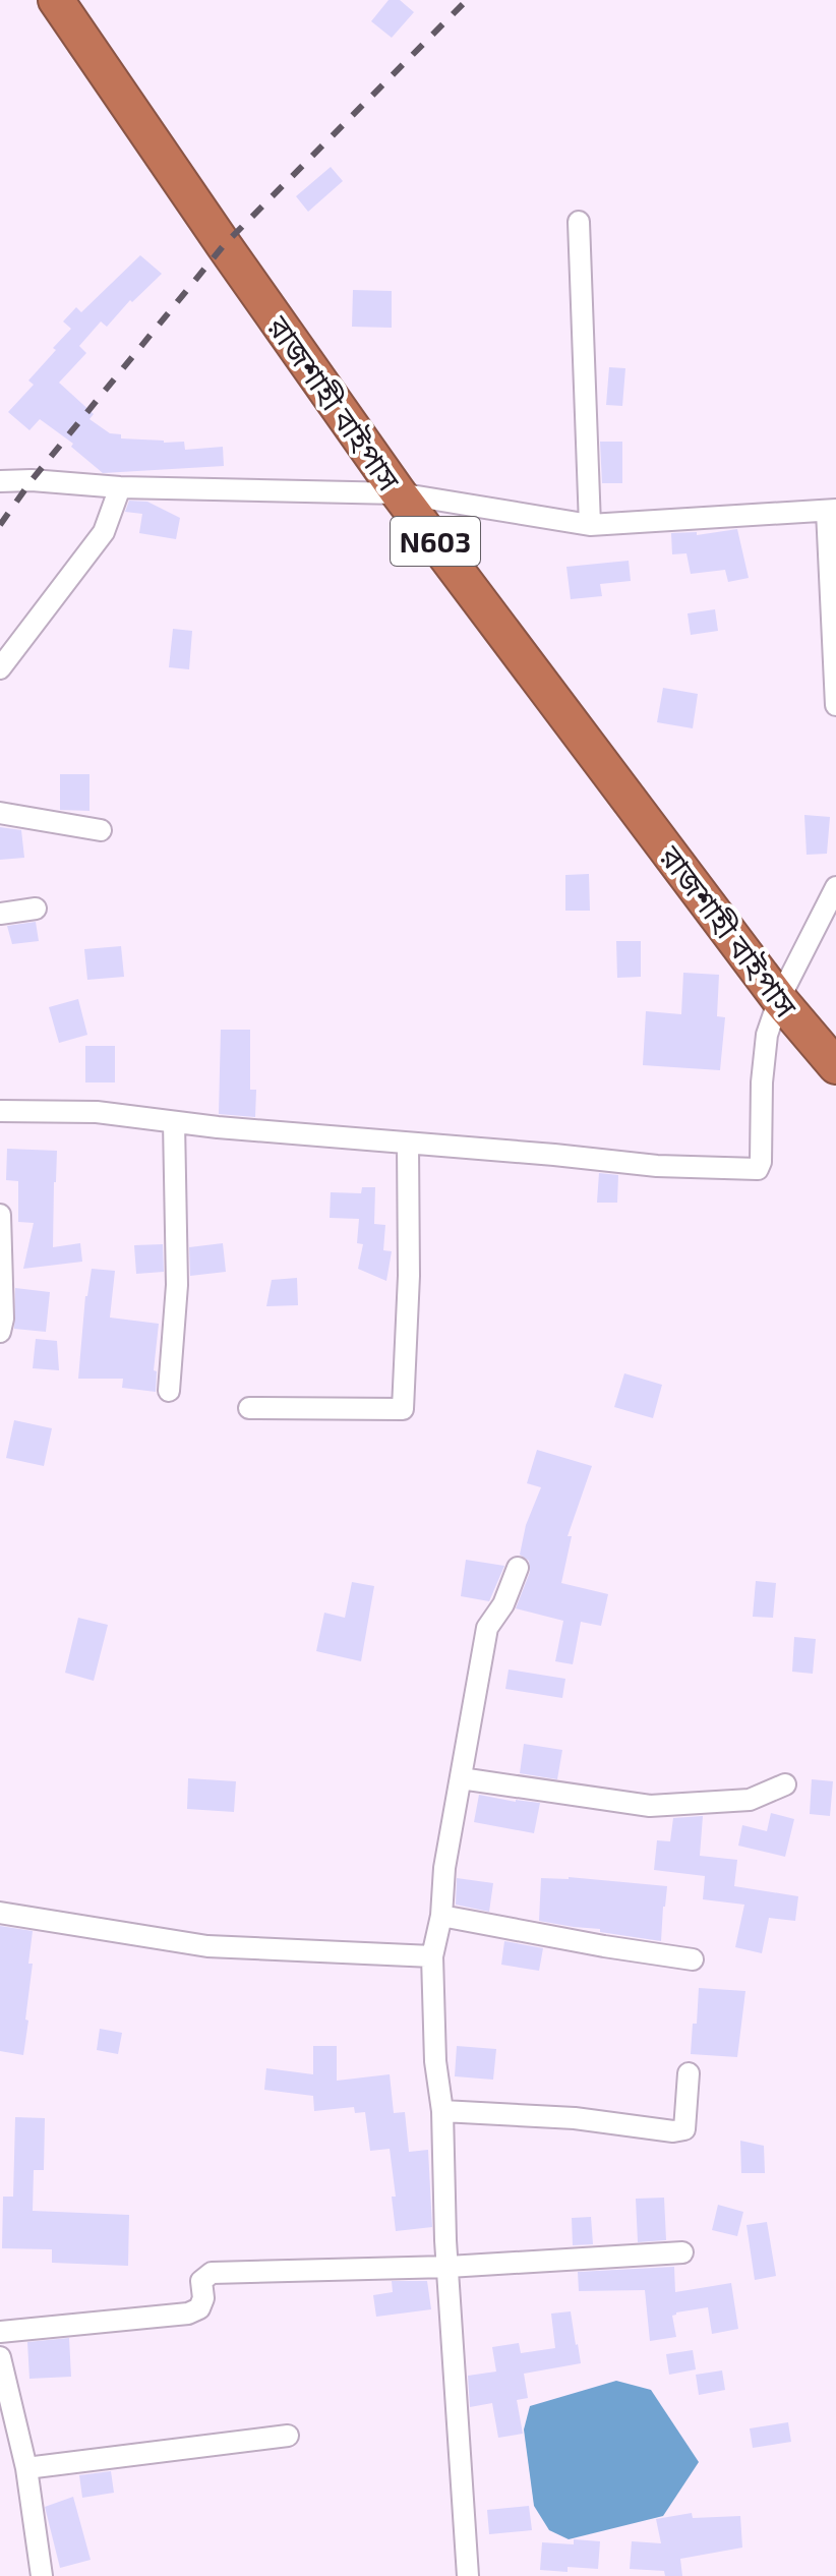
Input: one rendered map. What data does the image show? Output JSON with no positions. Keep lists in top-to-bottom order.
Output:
{
  "streets": {
    "highway": ["রাজশাহী বাইপাস", "N603"]
  }
}
